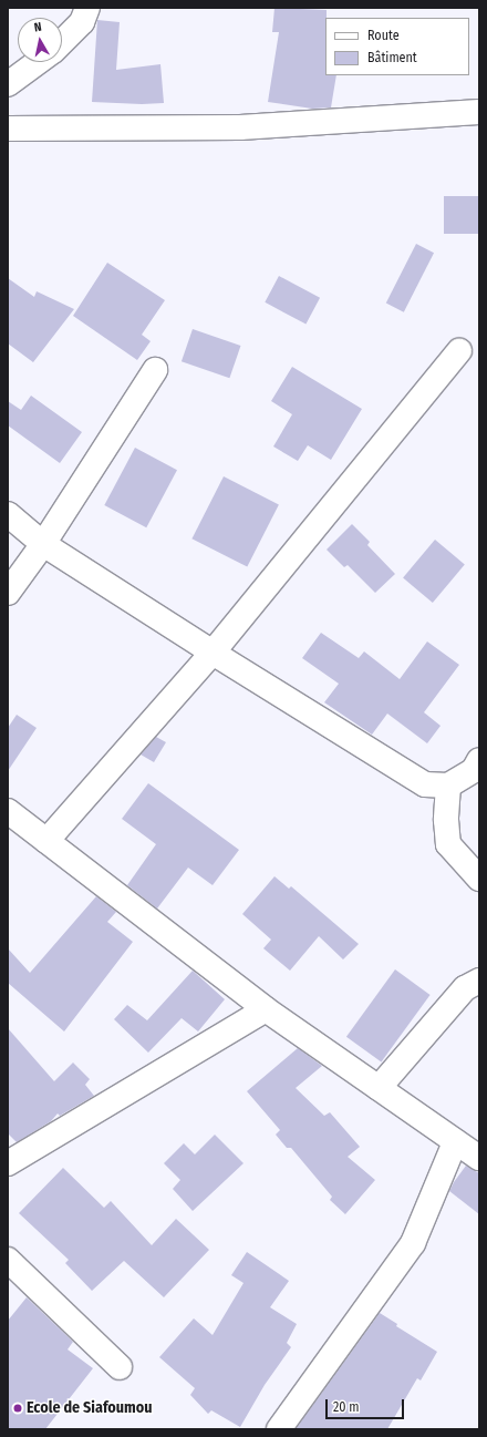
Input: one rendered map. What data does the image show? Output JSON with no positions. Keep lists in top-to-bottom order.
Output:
{
  "places": ["Ecole de Siafoumou"],
  "legend": ["Route", "Bâtiment"],
  "scale_bar": "20 m",
  "north": "top"
}
